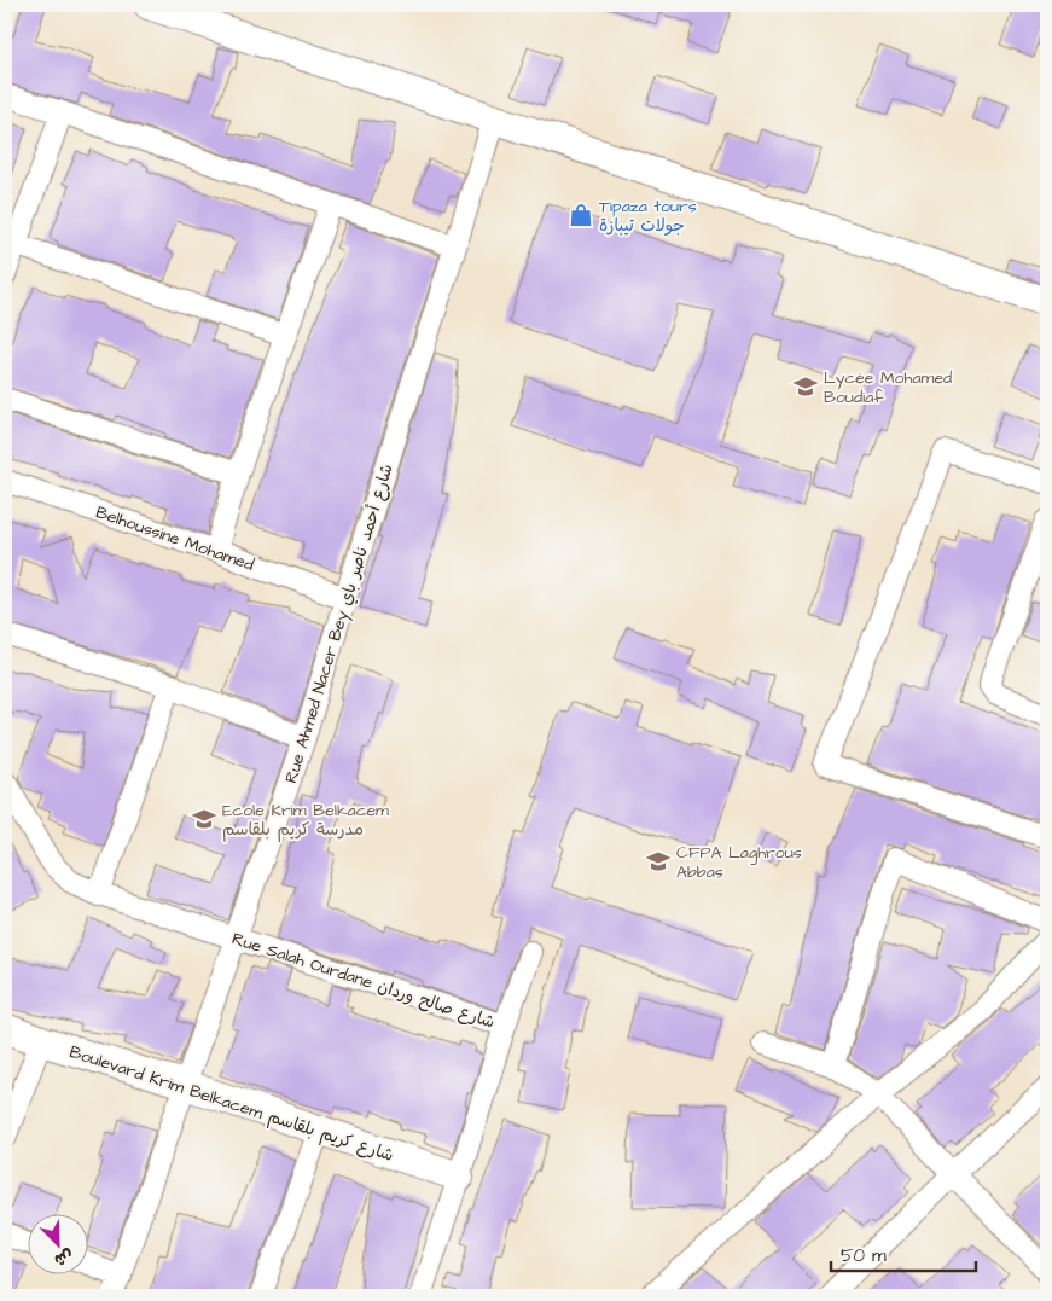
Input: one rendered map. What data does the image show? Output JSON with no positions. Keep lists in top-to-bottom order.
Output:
{
  "streets": {
    "street": [
      "Belhoussine Mohamed",
      "Rue Ahmed Nacer Bey شارع أحمد ناصر باي",
      "Rue Salah Ourdane شارع صالح وردان",
      "Boulevard Krim Belkacem شارع كريم بلقاسم"
    ]
  },
  "crossings": [
    ["Belhoussine Mohamed", "Rue Ahmed Nacer Bey شارع أحمد ناصر باي"],
    ["Rue Ahmed Nacer Bey شارع أحمد ناصر باي", "Rue Salah Ourdane شارع صالح وردان"],
    ["Rue Ahmed Nacer Bey شارع أحمد ناصر باي", "Boulevard Krim Belkacem شارع كريم بلقاسم"],
    ["Rue Salah Ourdane شارع صالح وردان", "Boulevard Krim Belkacem شارع كريم بلقاسم"]
  ],
  "places": {
    "shop": ["Tipaza tours جولات تيبازة"],
    "school or university": ["Lycée Mohamed Boudiaf", "Ecole Krim Belkacem مدرسة كريم بلقاسم", "CFPA Laghrous Abbas"]
  },
  "scale_bar": "50 m",
  "north": "bottom right"
}
